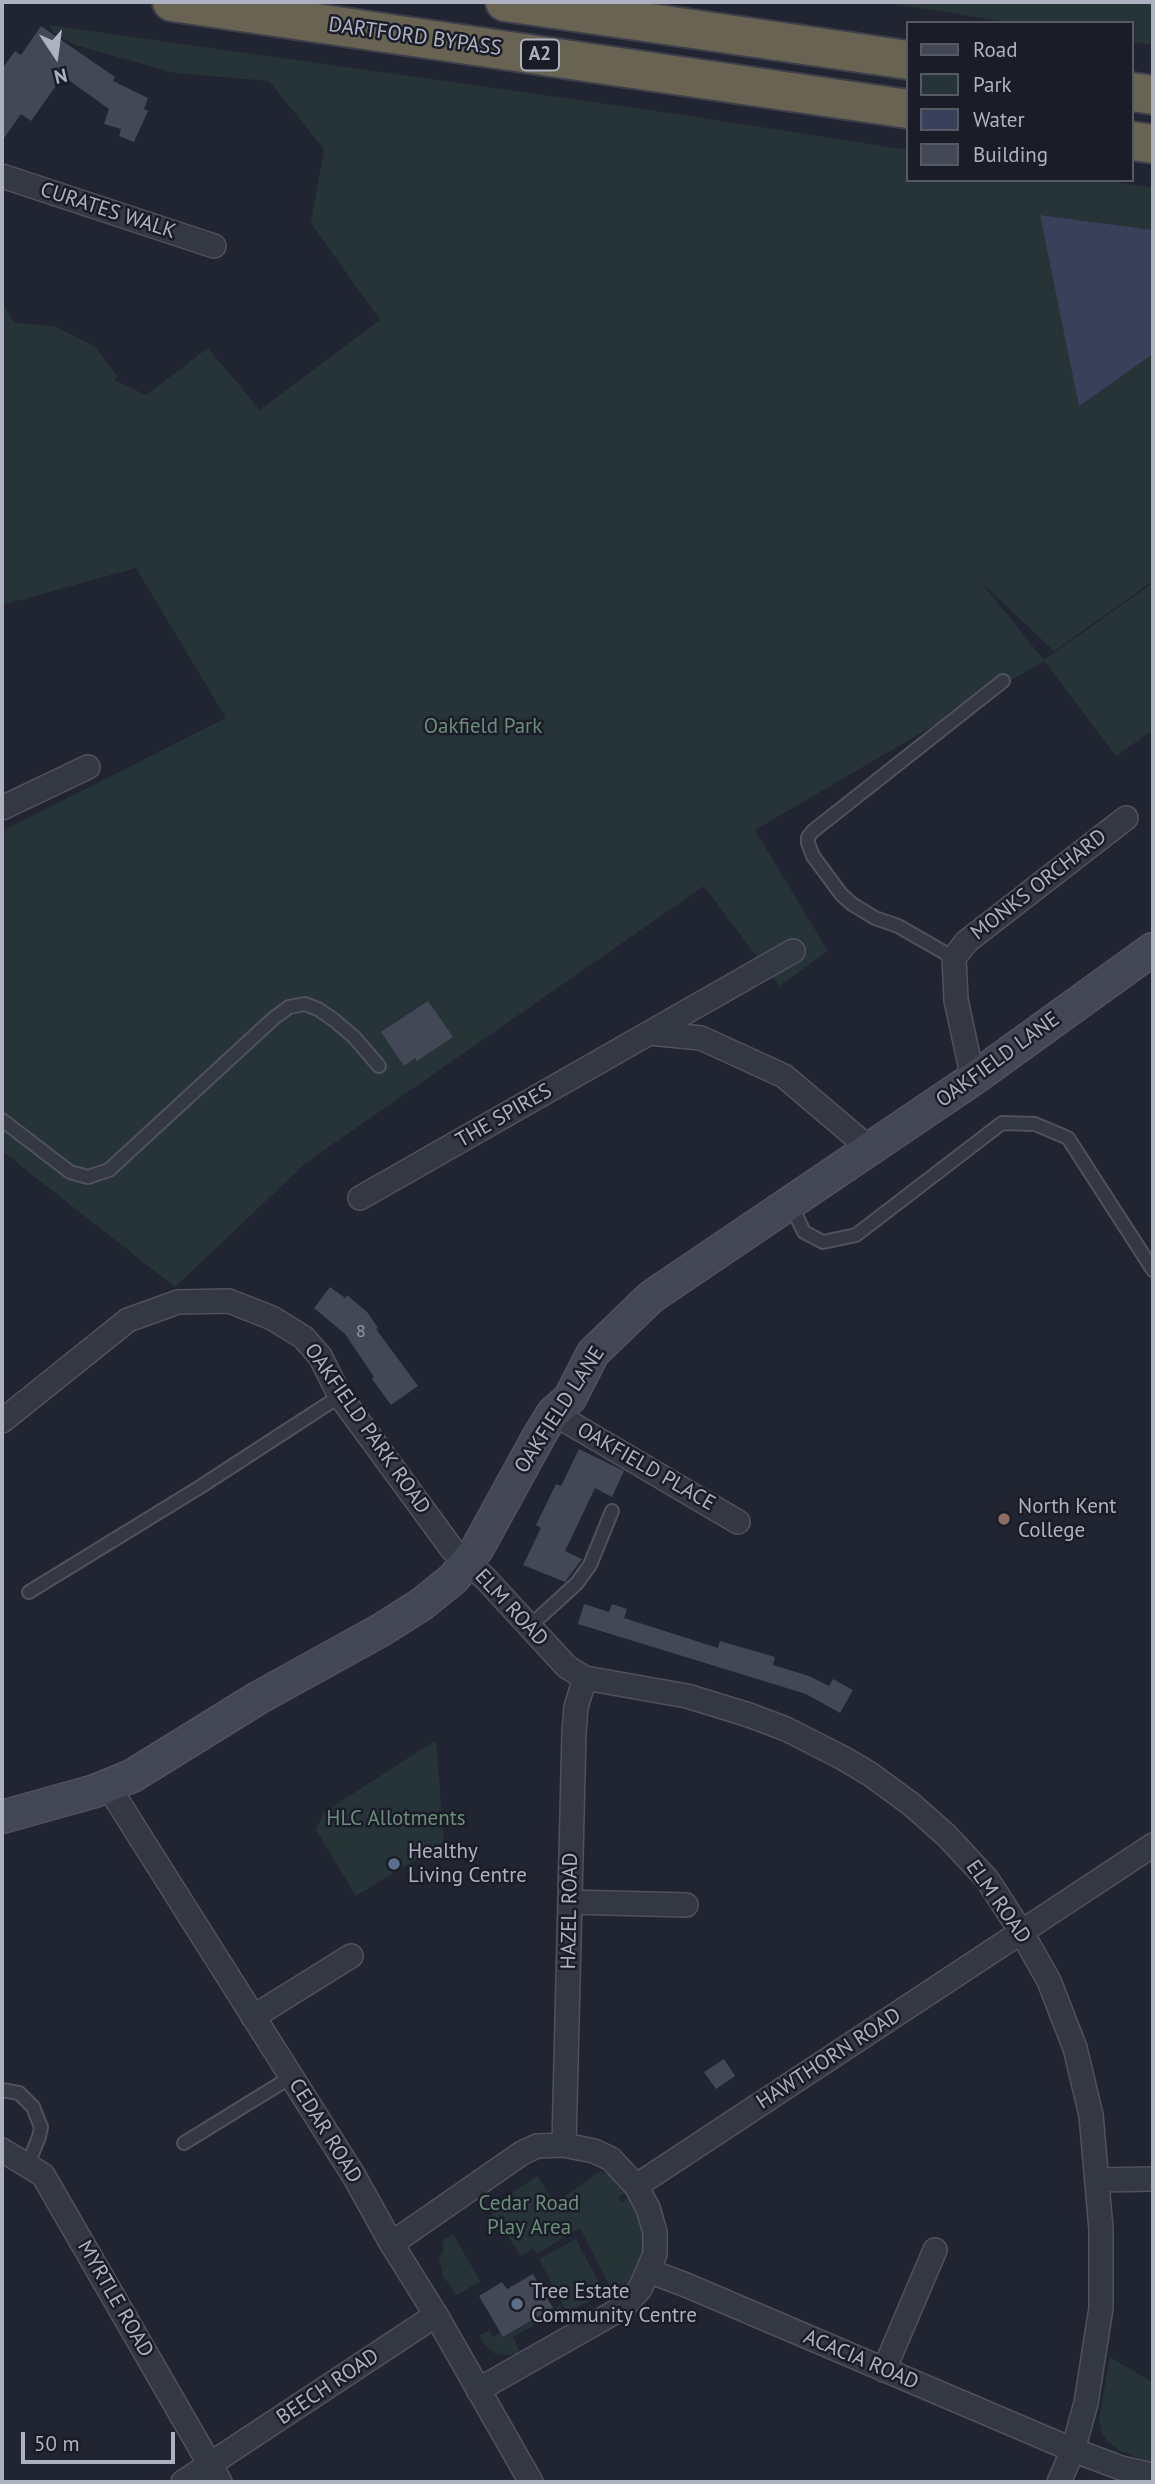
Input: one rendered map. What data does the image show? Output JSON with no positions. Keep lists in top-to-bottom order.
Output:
{
  "streets": {
    "highway": ["DARTFORD BYPASS", "A2"],
    "street": [
      "CURATES WALK",
      "MONKS ORCHARD",
      "OAKFIELD LANE",
      "THE SPIRES",
      "OAKFIELD PARK ROAD",
      "OAKFIELD PLACE",
      "ELM ROAD",
      "HAZEL ROAD",
      "HAWTHORN ROAD",
      "CEDAR ROAD",
      "MYRTLE ROAD",
      "ACACIA ROAD",
      "BEECH ROAD"
    ]
  },
  "crossings": [
    ["MONKS ORCHARD", "OAKFIELD LANE"],
    ["OAKFIELD LANE", "OAKFIELD PARK ROAD"],
    ["OAKFIELD LANE", "OAKFIELD PLACE"],
    ["OAKFIELD LANE", "ELM ROAD"],
    ["OAKFIELD LANE", "CEDAR ROAD"],
    ["OAKFIELD PARK ROAD", "ELM ROAD"],
    ["ELM ROAD", "HAZEL ROAD"],
    ["ELM ROAD", "HAWTHORN ROAD"],
    ["ELM ROAD", "ACACIA ROAD"],
    ["CEDAR ROAD", "BEECH ROAD"],
    ["MYRTLE ROAD", "BEECH ROAD"]
  ],
  "parks": ["Oakfield Park", "HLC Allotments", "Cedar Road Play Area"],
  "places": ["North Kent College", "Healthy Living Centre", "Tree Estate Community Centre"],
  "house_numbers": ["8"],
  "legend": [
    "Road",
    "Park",
    "Water",
    "Building"
  ],
  "scale_bar": "50 m",
  "north": "bottom"
}
